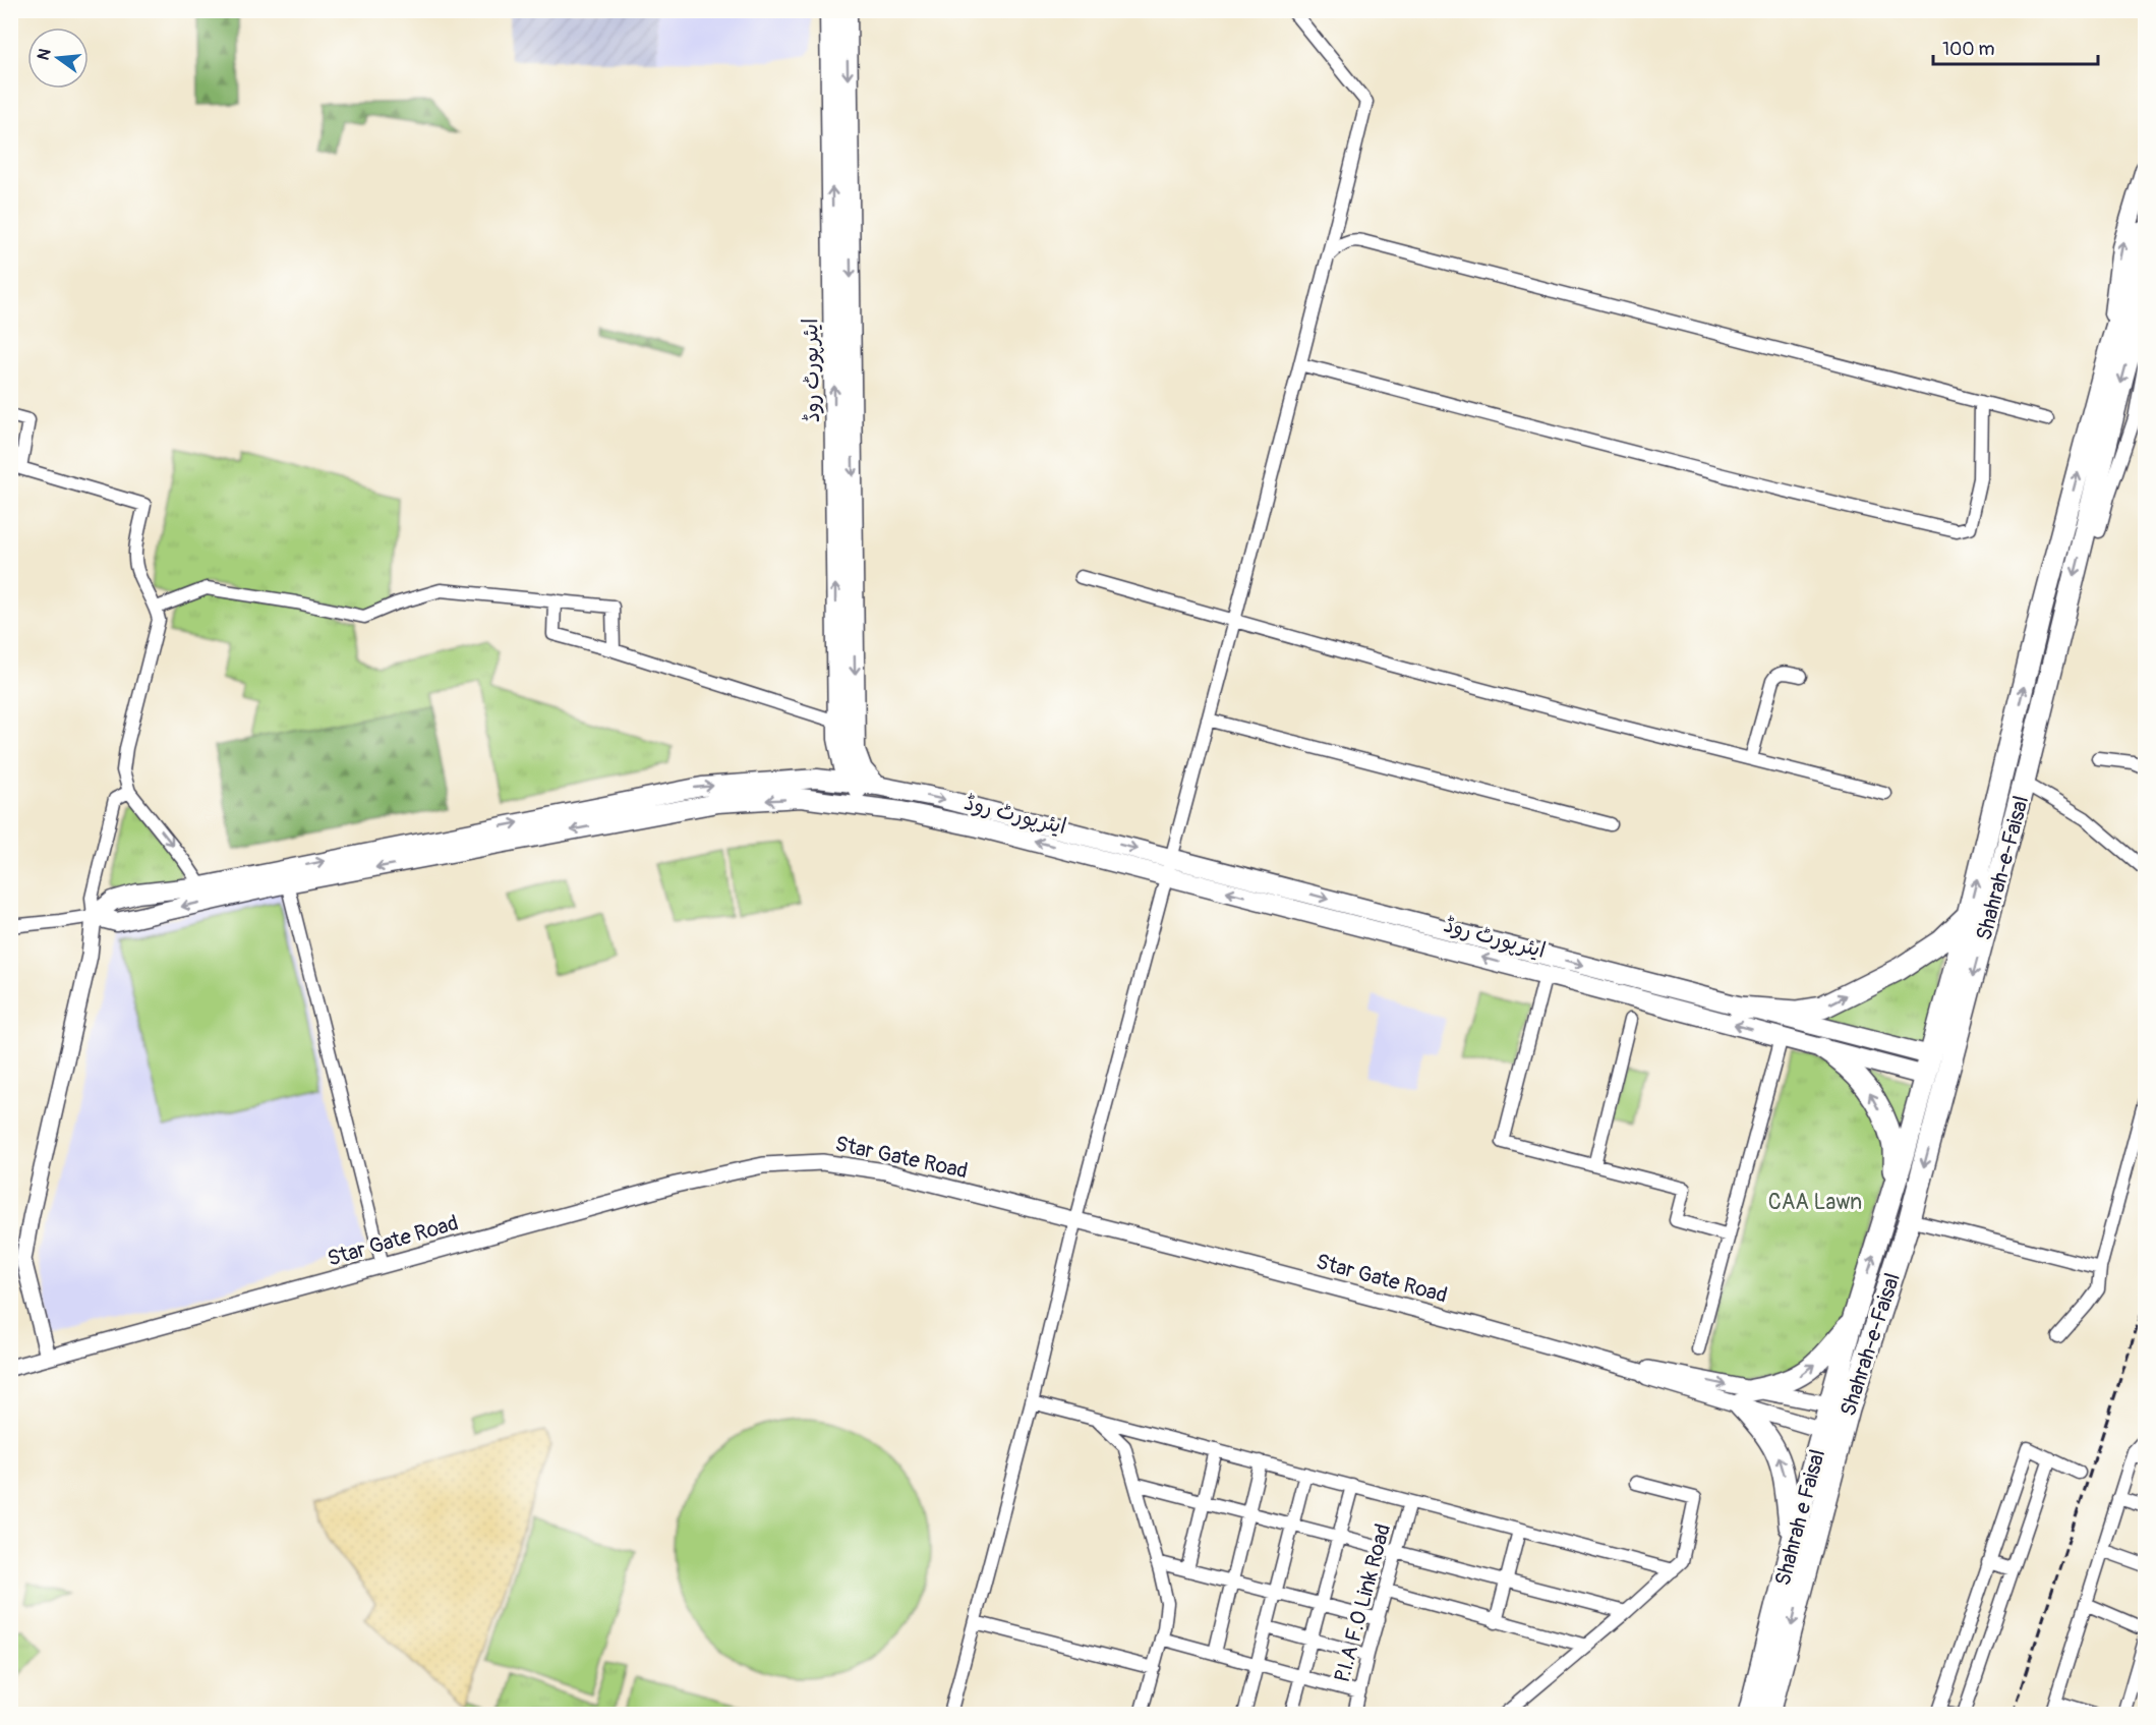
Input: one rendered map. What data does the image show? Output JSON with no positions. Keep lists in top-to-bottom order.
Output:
{
  "streets": {
    "highway": ["Shahrah-e-Faisal", "Shahrah e Faisal"],
    "main road": ["ایئرپورٹ روڈ"],
    "street": ["Star Gate Road", "P.I.A F.O Link Road"]
  },
  "crossings": [
    ["ایئرپورٹ روڈ", "Shahrah-e-Faisal"],
    ["Shahrah-e-Faisal", "Star Gate Road"],
    ["Shahrah-e-Faisal", "Shahrah e Faisal"],
    ["Star Gate Road", "Shahrah e Faisal"]
  ],
  "parks": ["CAA Lawn"],
  "scale_bar": "100 m",
  "north": "left"
}
